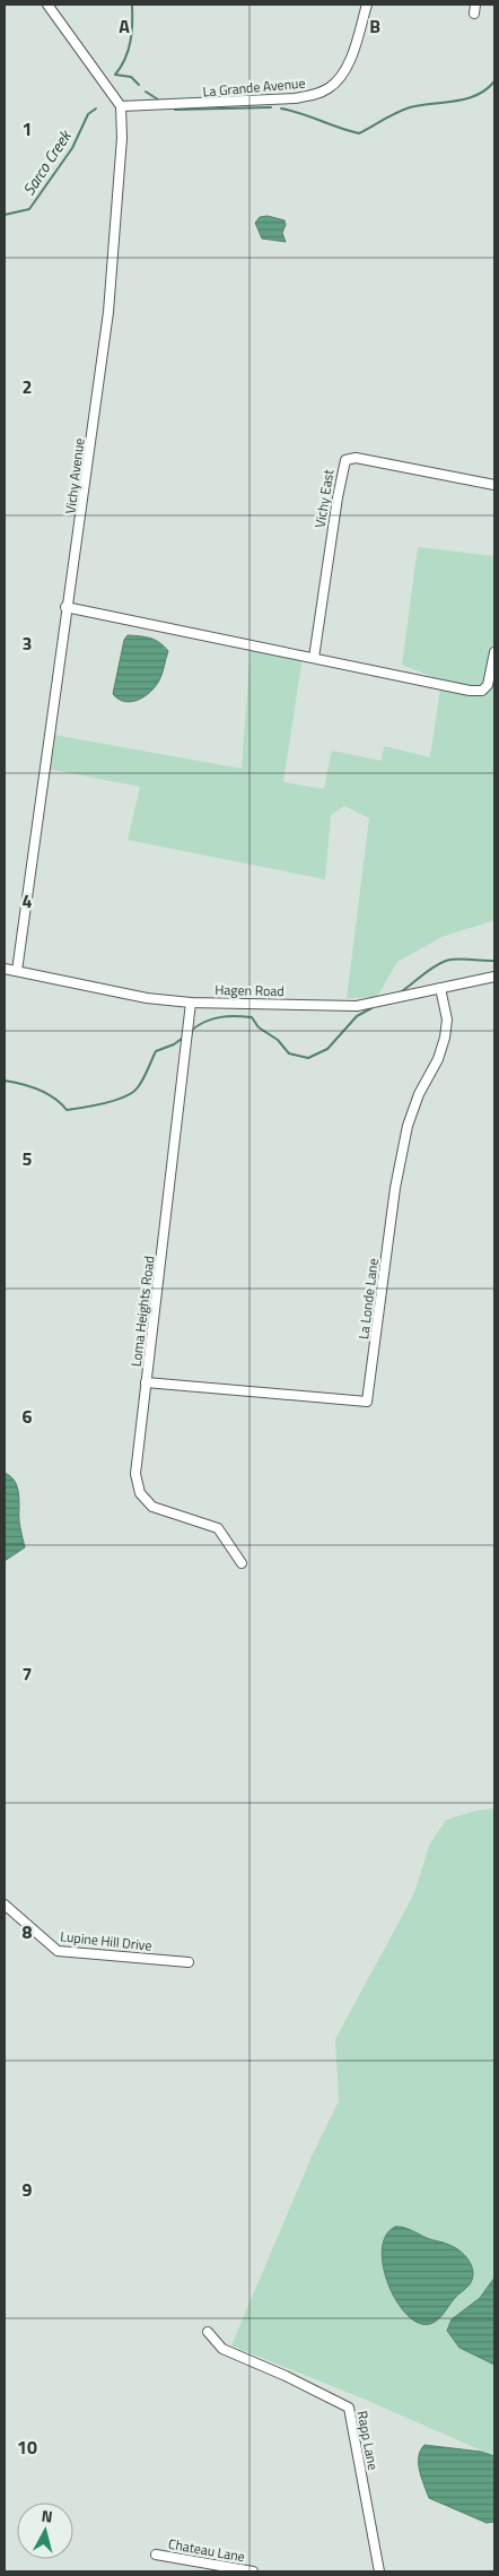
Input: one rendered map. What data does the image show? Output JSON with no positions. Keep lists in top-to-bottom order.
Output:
{
  "streets": {
    "street": [
      "La Grande Avenue",
      "Vichy Avenue",
      "Vichy East",
      "Hagen Road",
      "La Londe Lane",
      "Loma Heights Road",
      "Lupine Hill Drive",
      "Rapp Lane",
      "Chateau Lane"
    ]
  },
  "crossings": [
    ["La Grande Avenue", "Vichy Avenue"],
    ["Vichy Avenue", "Hagen Road"],
    ["Hagen Road", "La Londe Lane"],
    ["Hagen Road", "Loma Heights Road"],
    ["La Londe Lane", "Loma Heights Road"]
  ],
  "water": ["Sarco Creek"],
  "north": "top",
  "grid": {
    "columns": ["A", "B"],
    "rows": [
      "1",
      "2",
      "3",
      "4",
      "5",
      "6",
      "7",
      "8",
      "9",
      "10"
    ]
  }
}
